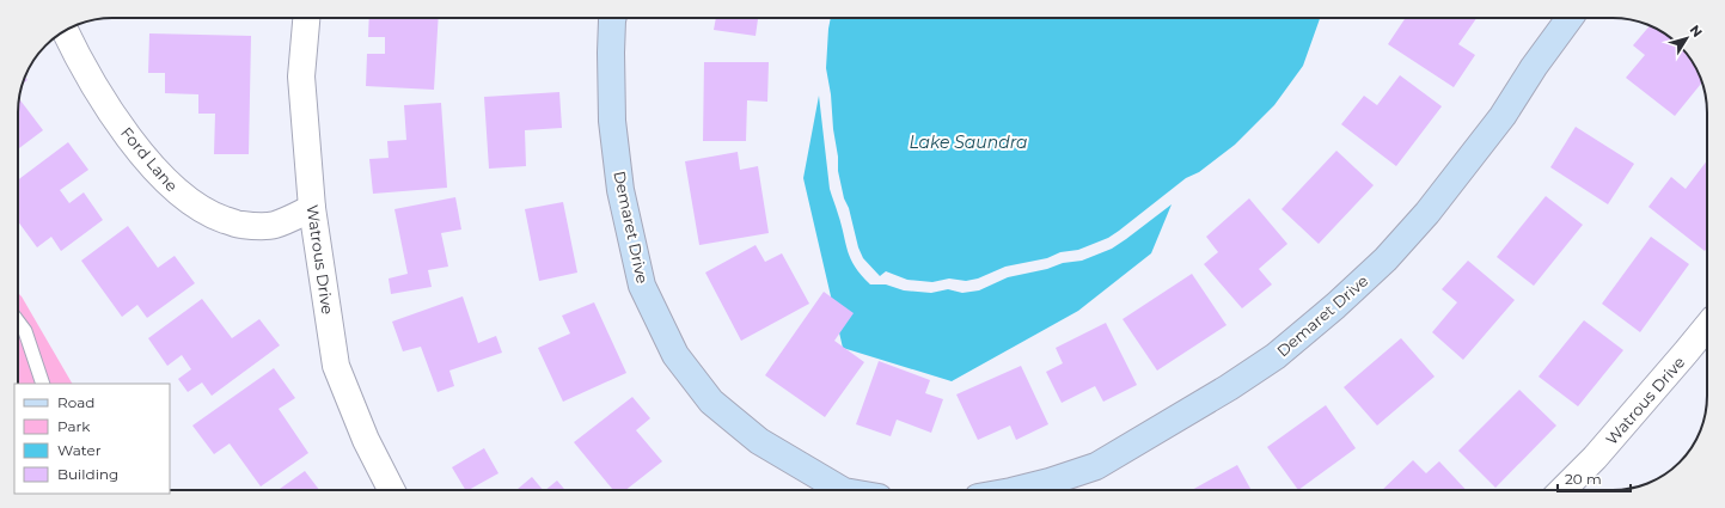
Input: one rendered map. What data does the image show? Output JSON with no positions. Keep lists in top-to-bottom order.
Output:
{
  "streets": {
    "street": ["Ford Lane", "Demaret Drive", "Watrous Drive"]
  },
  "crossings": [
    ["Ford Lane", "Watrous Drive"]
  ],
  "water": ["Lake Saundra"],
  "legend": [
    "Road",
    "Park",
    "Water",
    "Building"
  ],
  "scale_bar": "20 m",
  "north": "top right"
}
